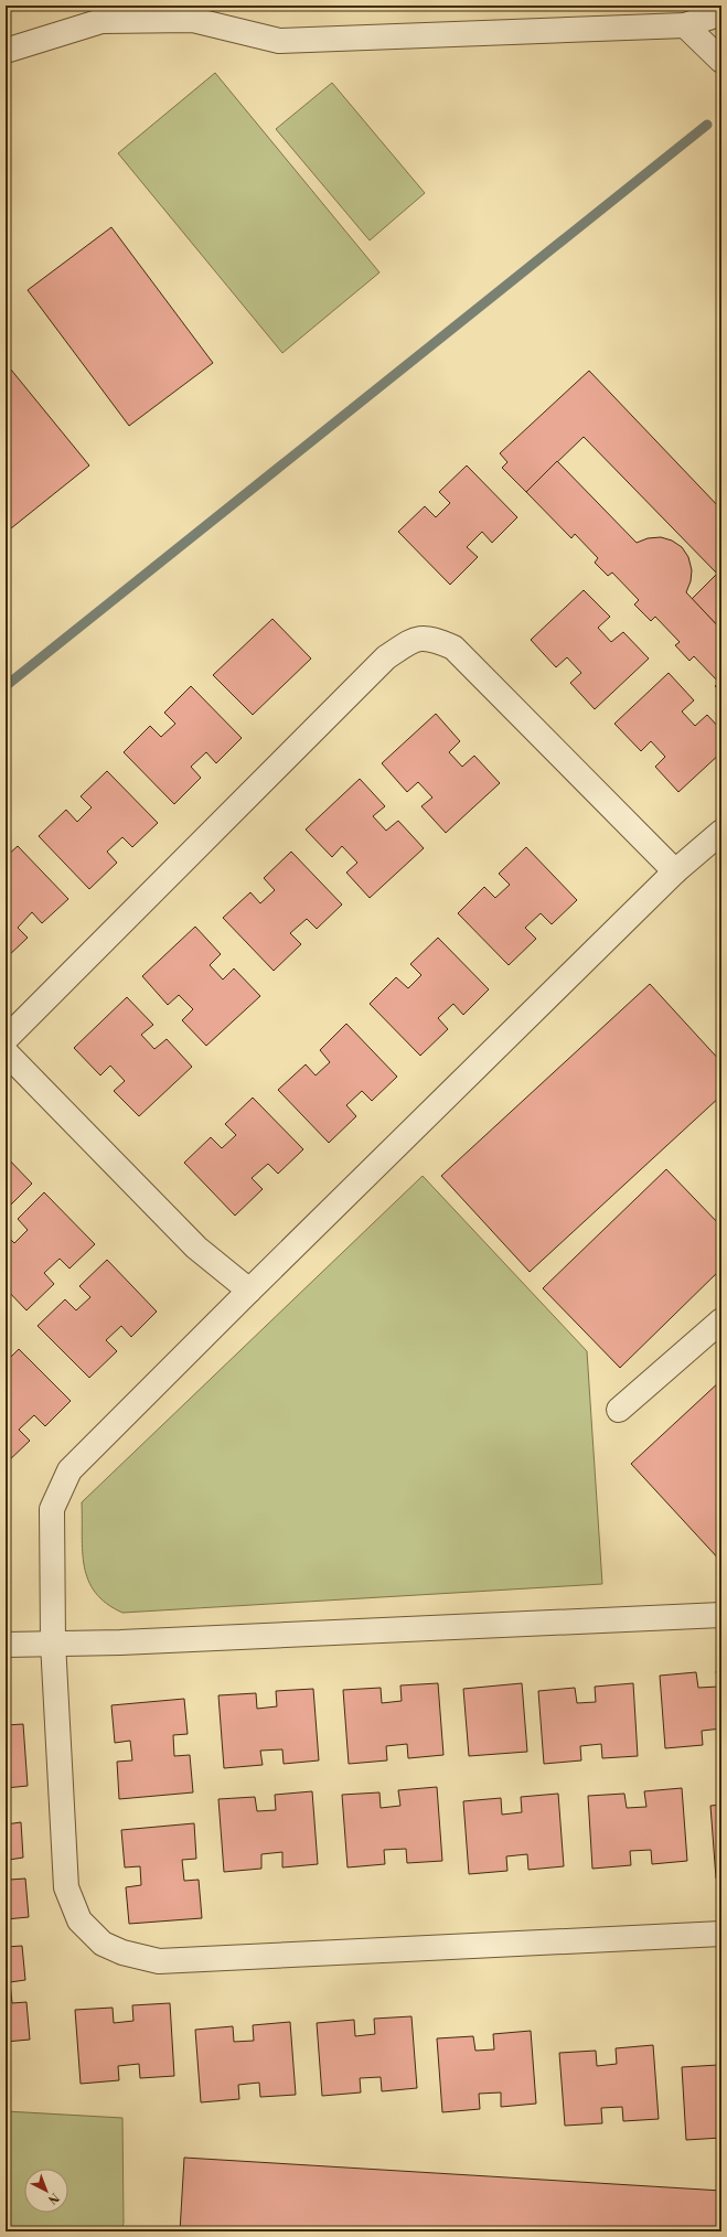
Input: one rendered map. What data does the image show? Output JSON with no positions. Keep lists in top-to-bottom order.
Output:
{
  "north": "bottom right"
}
